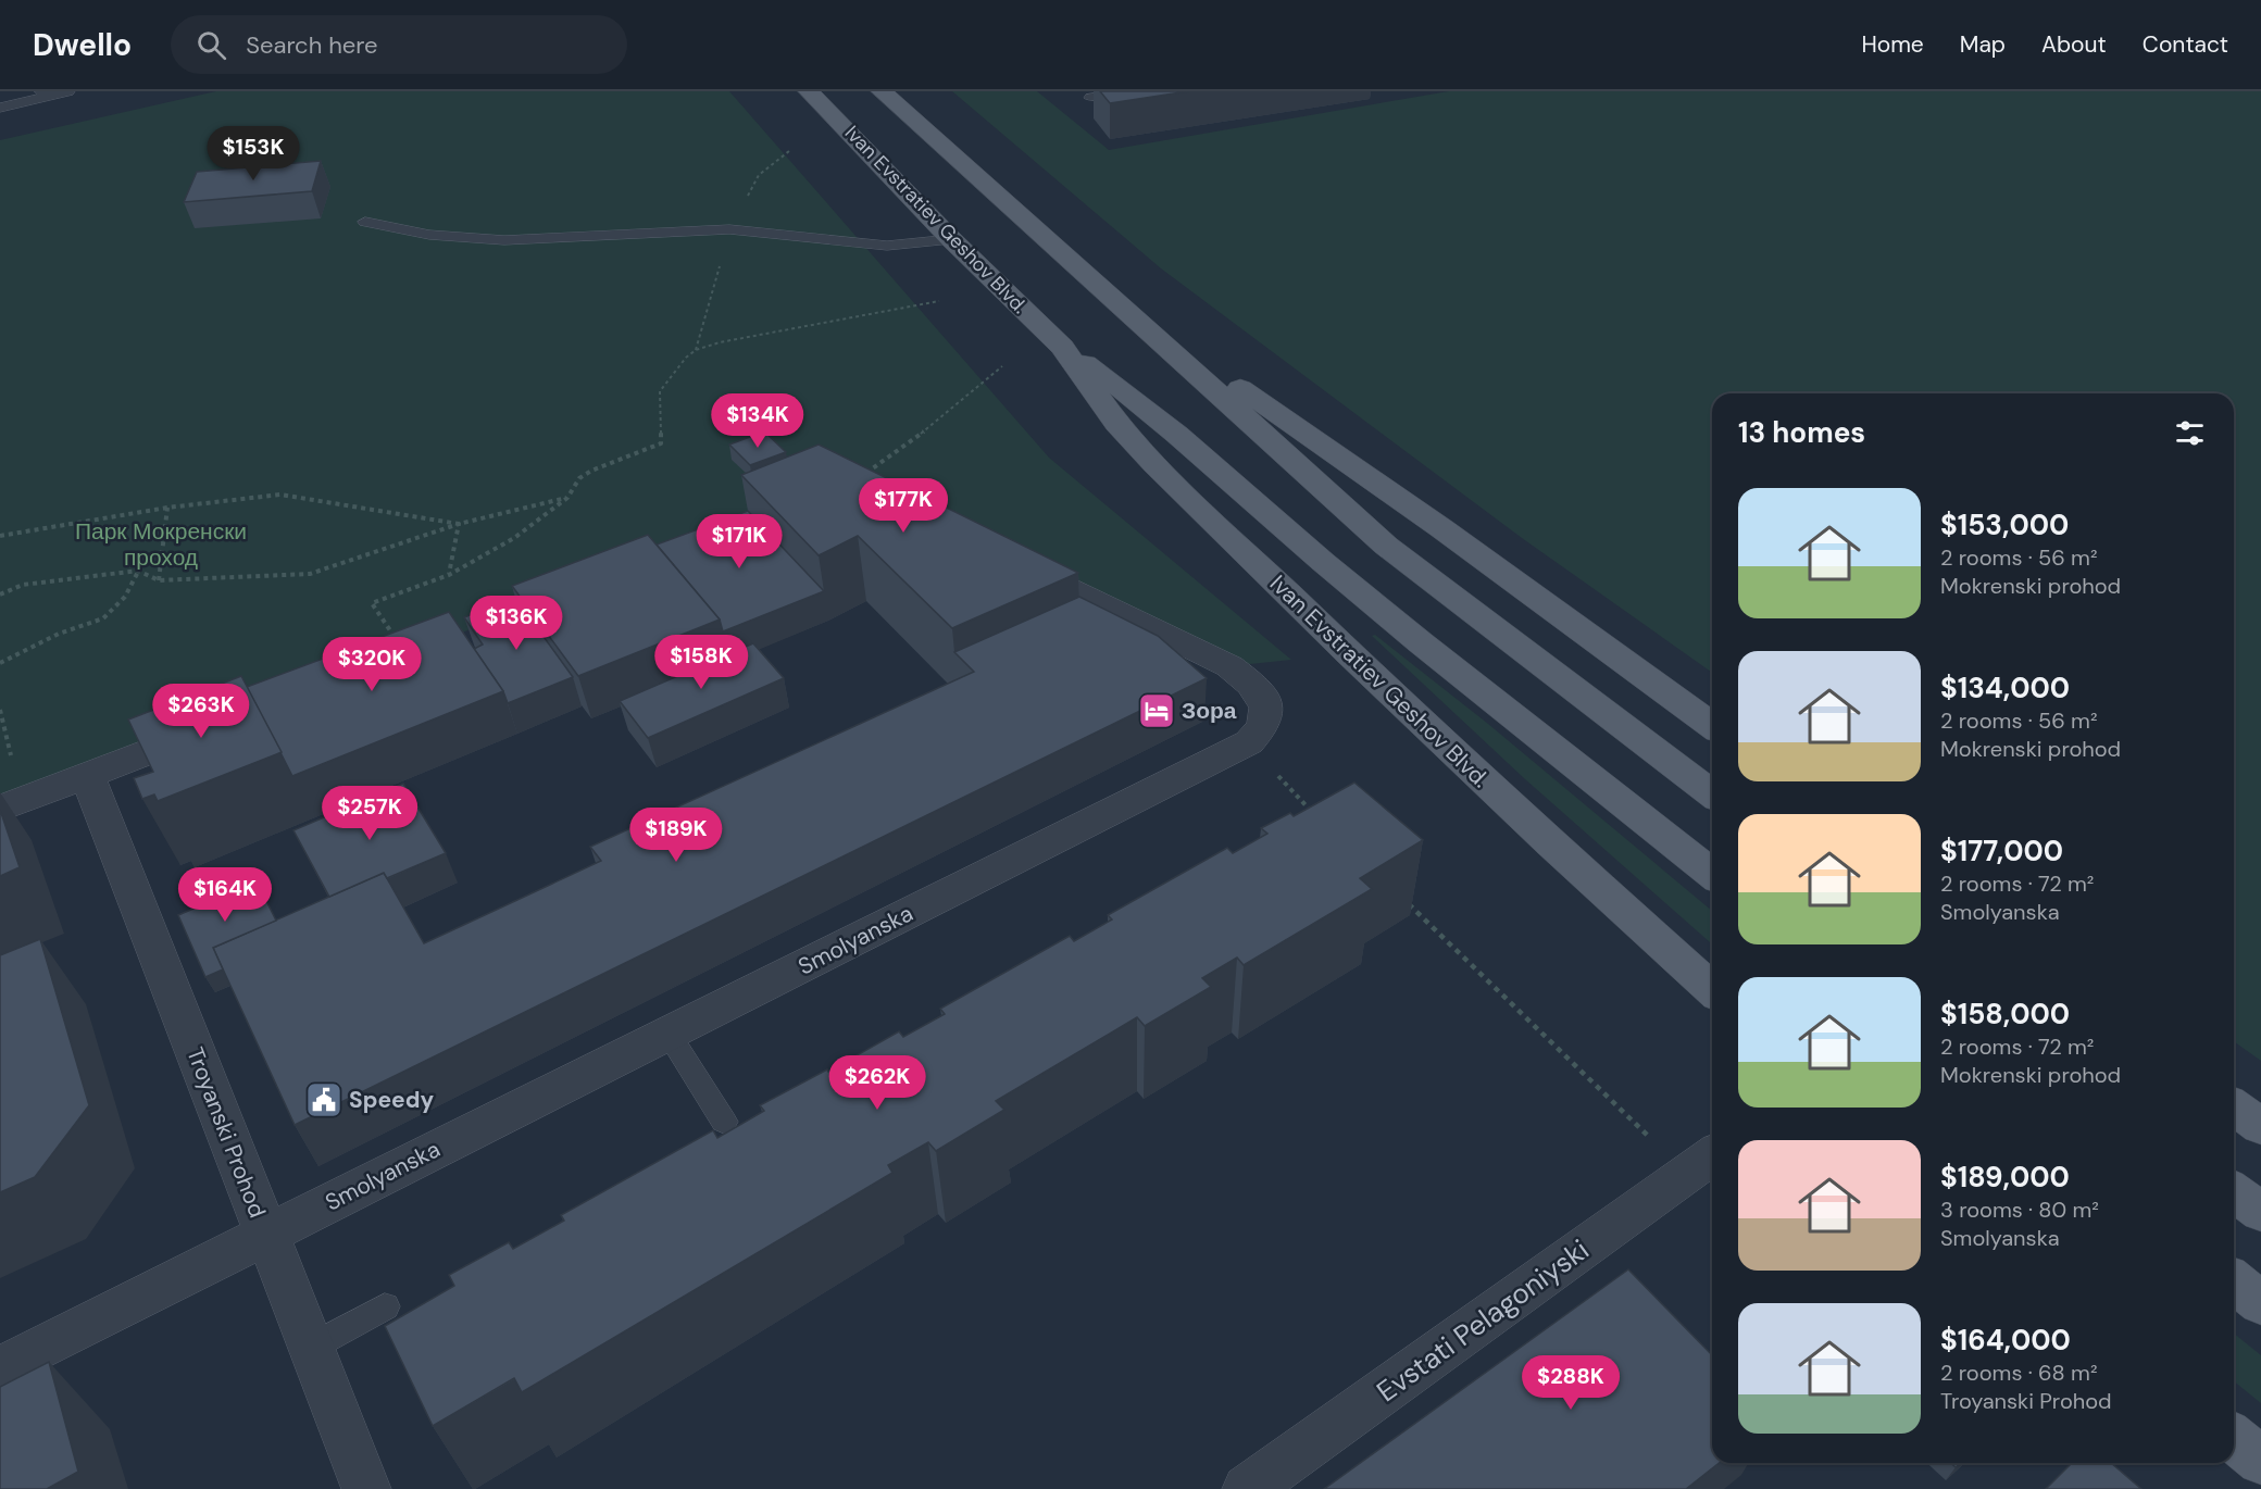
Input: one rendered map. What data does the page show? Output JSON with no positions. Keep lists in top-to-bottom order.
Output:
{
  "streets": {
    "main road": ["Ivan Evstratiev Geshov Blvd."],
    "street": ["Smolyanska", "Troyanski Prohod", "Evstati Pelagoniyski"]
  },
  "crossings": [
    ["Smolyanska", "Troyanski Prohod"]
  ],
  "parks": ["Парк Мокренски проход"],
  "places": {
    "hotel": ["Зора"],
    "public building": ["Speedy"]
  },
  "page": {
    "header": "Dwello",
    "search": "Search here",
    "nav": [
      "Home",
      "Map",
      "About",
      "Contact"
    ],
    "price": [
      "$153K",
      "$134K",
      "$177K",
      "$171K",
      "$136K",
      "$158K",
      "$320K",
      "$263K",
      "$257K",
      "$189K",
      "$164K",
      "$262K",
      "$288K"
    ],
    "heading": "13 homes",
    "list": [
      {
        "name": "$153,000",
        "note": "2 rooms · 56 m² · Mokrenski prohod"
      },
      {
        "name": "$134,000",
        "note": "2 rooms · 56 m² · Mokrenski prohod"
      },
      {
        "name": "$177,000",
        "note": "2 rooms · 72 m² · Smolyanska"
      },
      {
        "name": "$158,000",
        "note": "2 rooms · 72 m² · Mokrenski prohod"
      },
      {
        "name": "$189,000",
        "note": "3 rooms · 80 m² · Smolyanska"
      },
      {
        "name": "$164,000",
        "note": "2 rooms · 68 m² · Troyanski Prohod"
      }
    ]
  }
}
